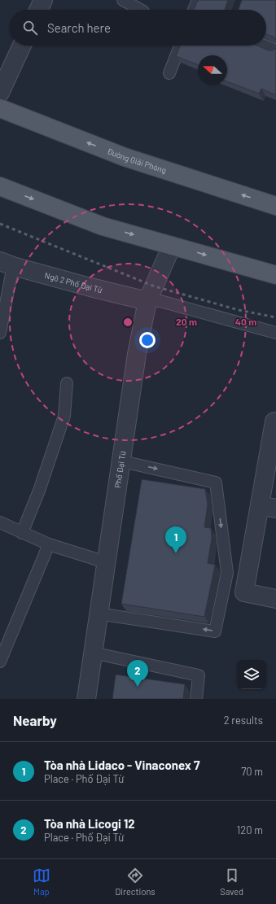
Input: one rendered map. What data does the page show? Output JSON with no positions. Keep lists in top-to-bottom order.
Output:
{
  "streets": {
    "main road": ["Đường Giải Phóng"],
    "street": ["Ngõ 2 Phố Đại Từ", "Phố Đại Từ"]
  },
  "crossings": [
    ["Ngõ 2 Phố Đại Từ", "Phố Đại Từ"]
  ],
  "north": "left",
  "page": {
    "search": "Search here",
    "pins": ["1", "2"],
    "heading": ["Nearby", "2 results"],
    "list": [
      {
        "mark": "1",
        "name": "Tòa nhà Lidaco - Vinaconex 7",
        "note": "Place · Phố Đại Từ",
        "value": "70 m"
      },
      {
        "mark": "2",
        "name": "Tòa nhà Licogi 12",
        "note": "Place · Phố Đại Từ",
        "value": "120 m"
      }
    ],
    "nav": ["Map", "Directions", "Saved"]
  },
  "rings": ["20 m", "40 m"]
}
